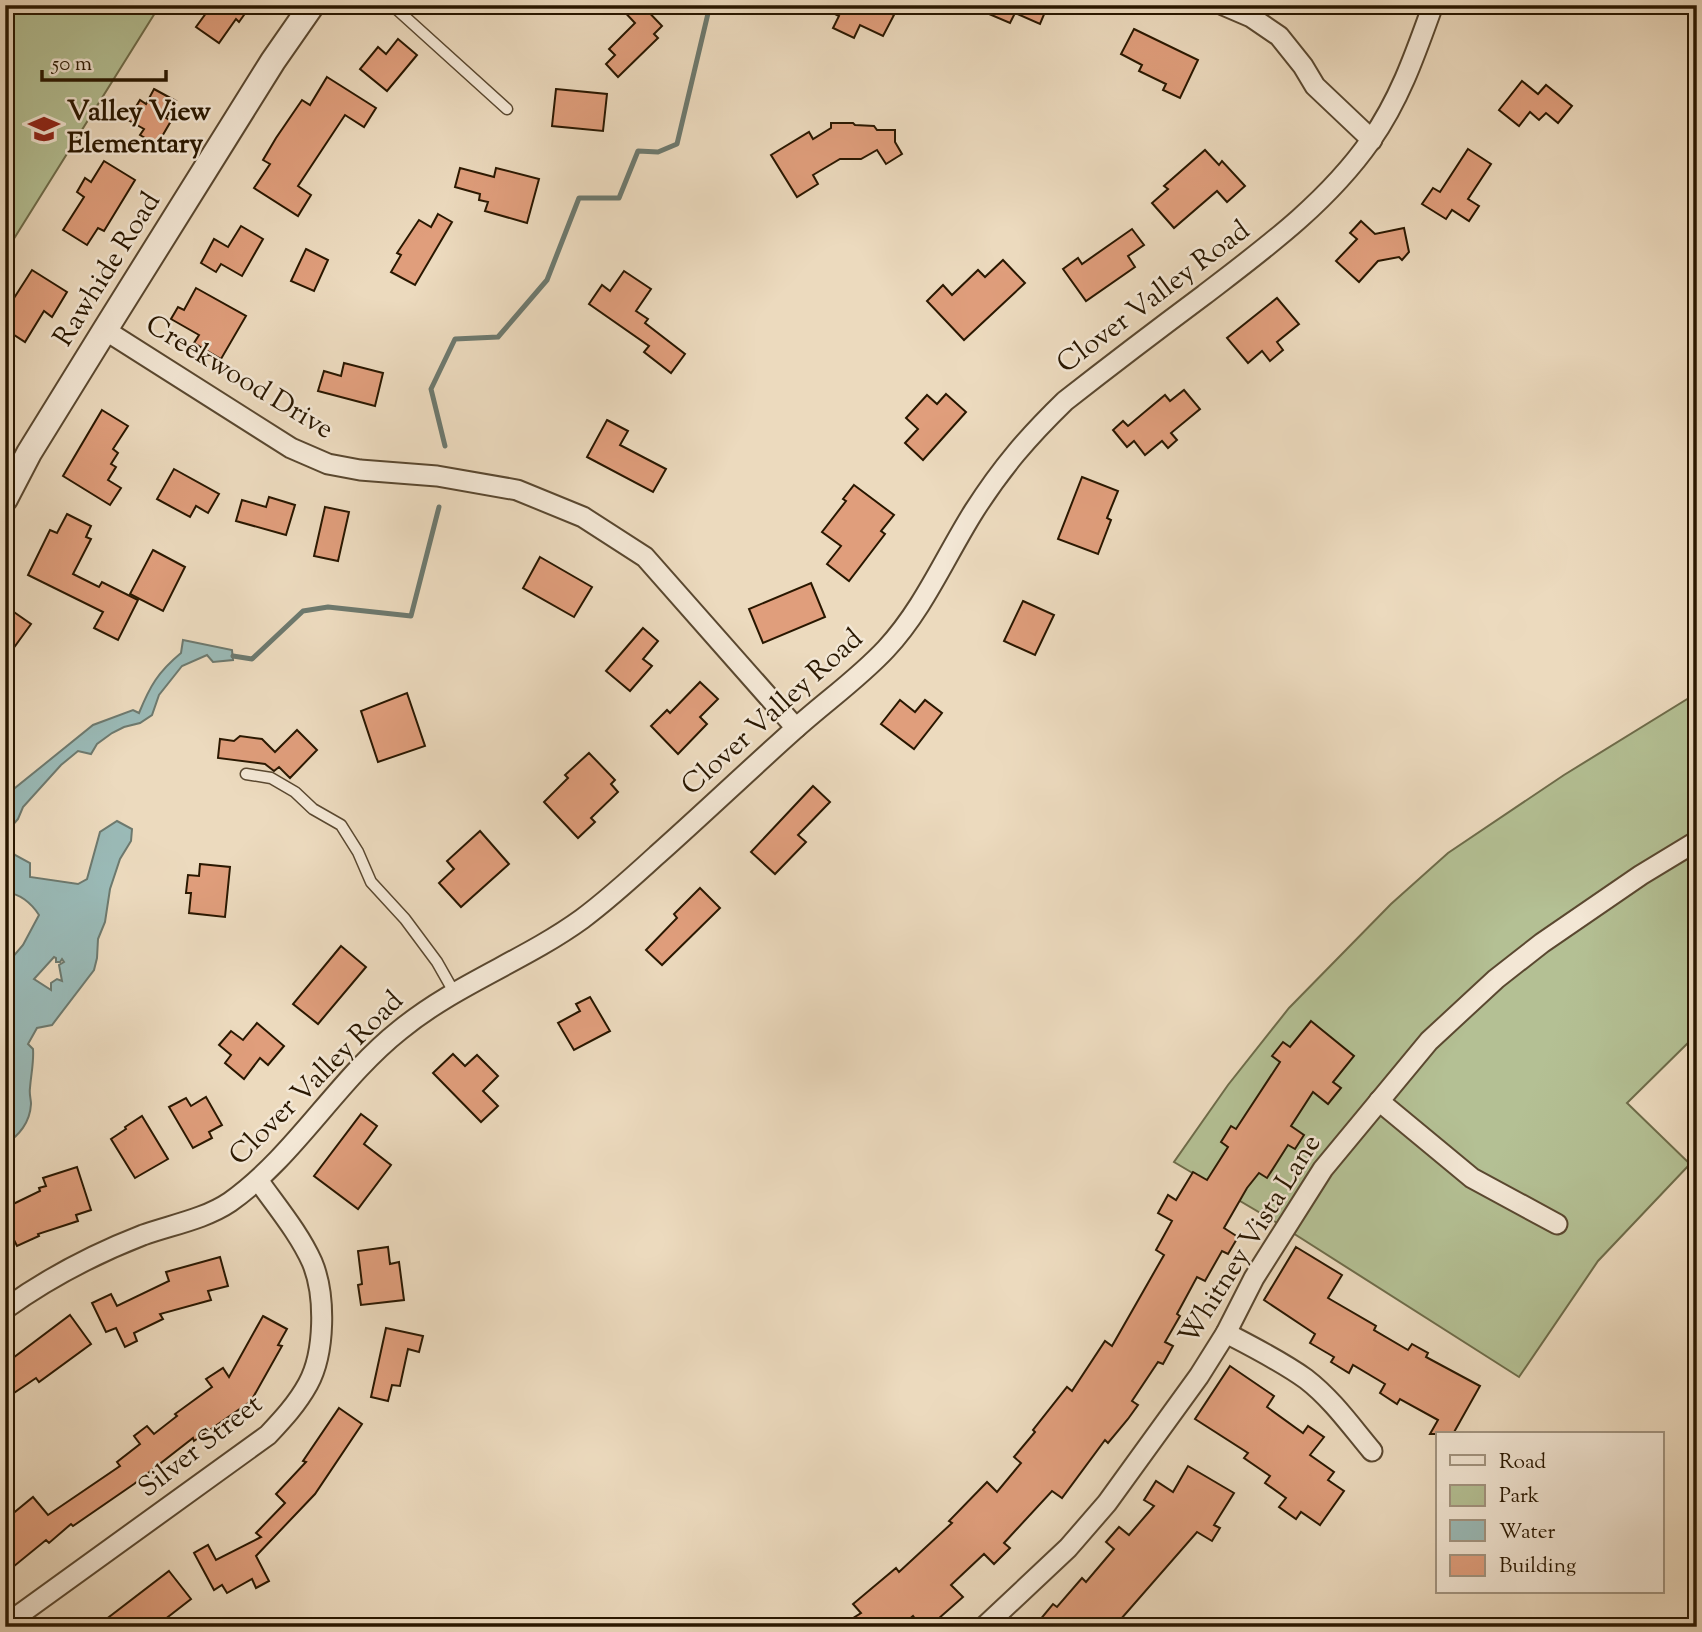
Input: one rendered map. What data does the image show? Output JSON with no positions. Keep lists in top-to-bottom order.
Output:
{
  "streets": {
    "street": [
      "Rawhide Road",
      "Clover Valley Road",
      "Creekwood Drive",
      "Whitney Vista Lane",
      "Silver Street"
    ]
  },
  "crossings": [
    ["Rawhide Road", "Creekwood Drive"],
    ["Clover Valley Road", "Creekwood Drive"],
    ["Clover Valley Road", "Silver Street"]
  ],
  "places": {
    "school or university": ["Valley View Elementary"]
  },
  "legend": [
    "Road",
    "Park",
    "Water",
    "Building"
  ],
  "scale_bar": "50 m"
}
